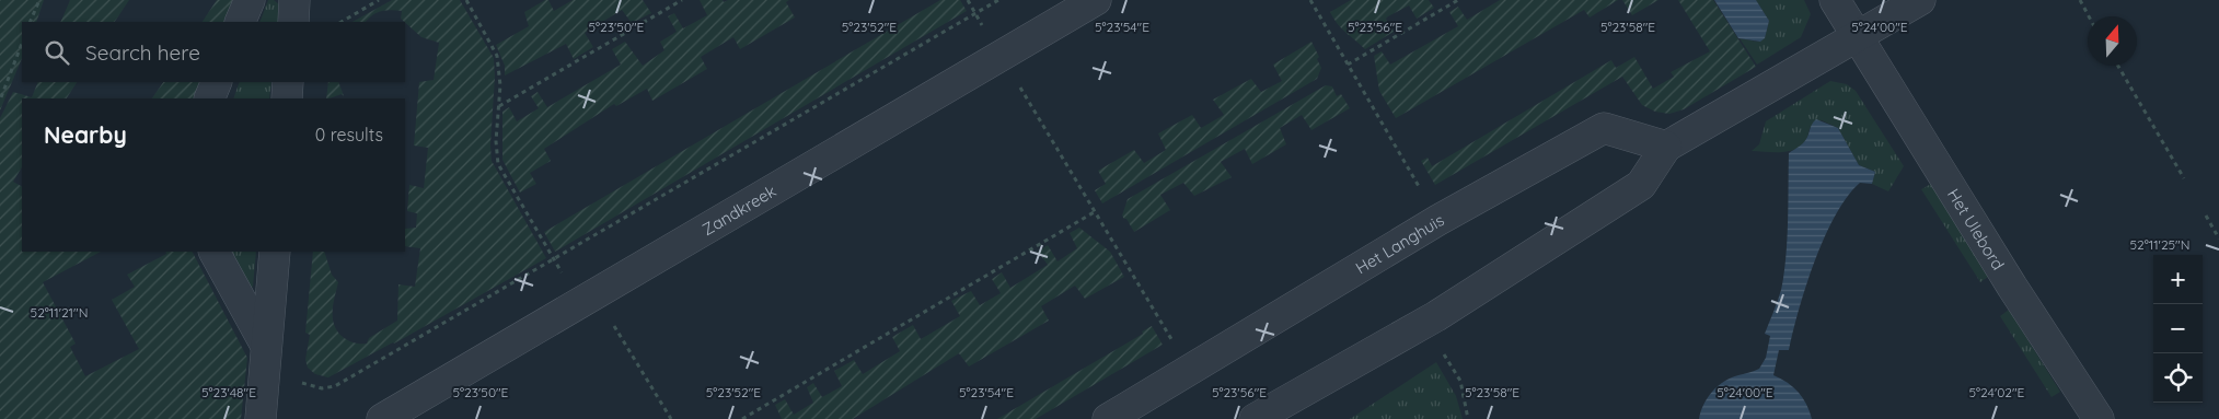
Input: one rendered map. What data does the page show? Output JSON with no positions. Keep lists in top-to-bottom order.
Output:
{
  "streets": {
    "street": ["Zandkreek", "Het Ulebord", "Het Langhuis"]
  },
  "north": "top",
  "page": {
    "search": "Search here",
    "heading": ["Nearby", "0 results"],
    "map_buttons": ["+", "−"]
  },
  "coordinates": [
    "5°23'50\"E",
    "5°23'52\"E",
    "5°23'54\"E",
    "5°23'56\"E",
    "5°23'58\"E",
    "5°24'00\"E",
    "52°11'25\"N",
    "52°11'21\"N",
    "5°23'48\"E",
    "5°24'02\"E"
  ]
}
